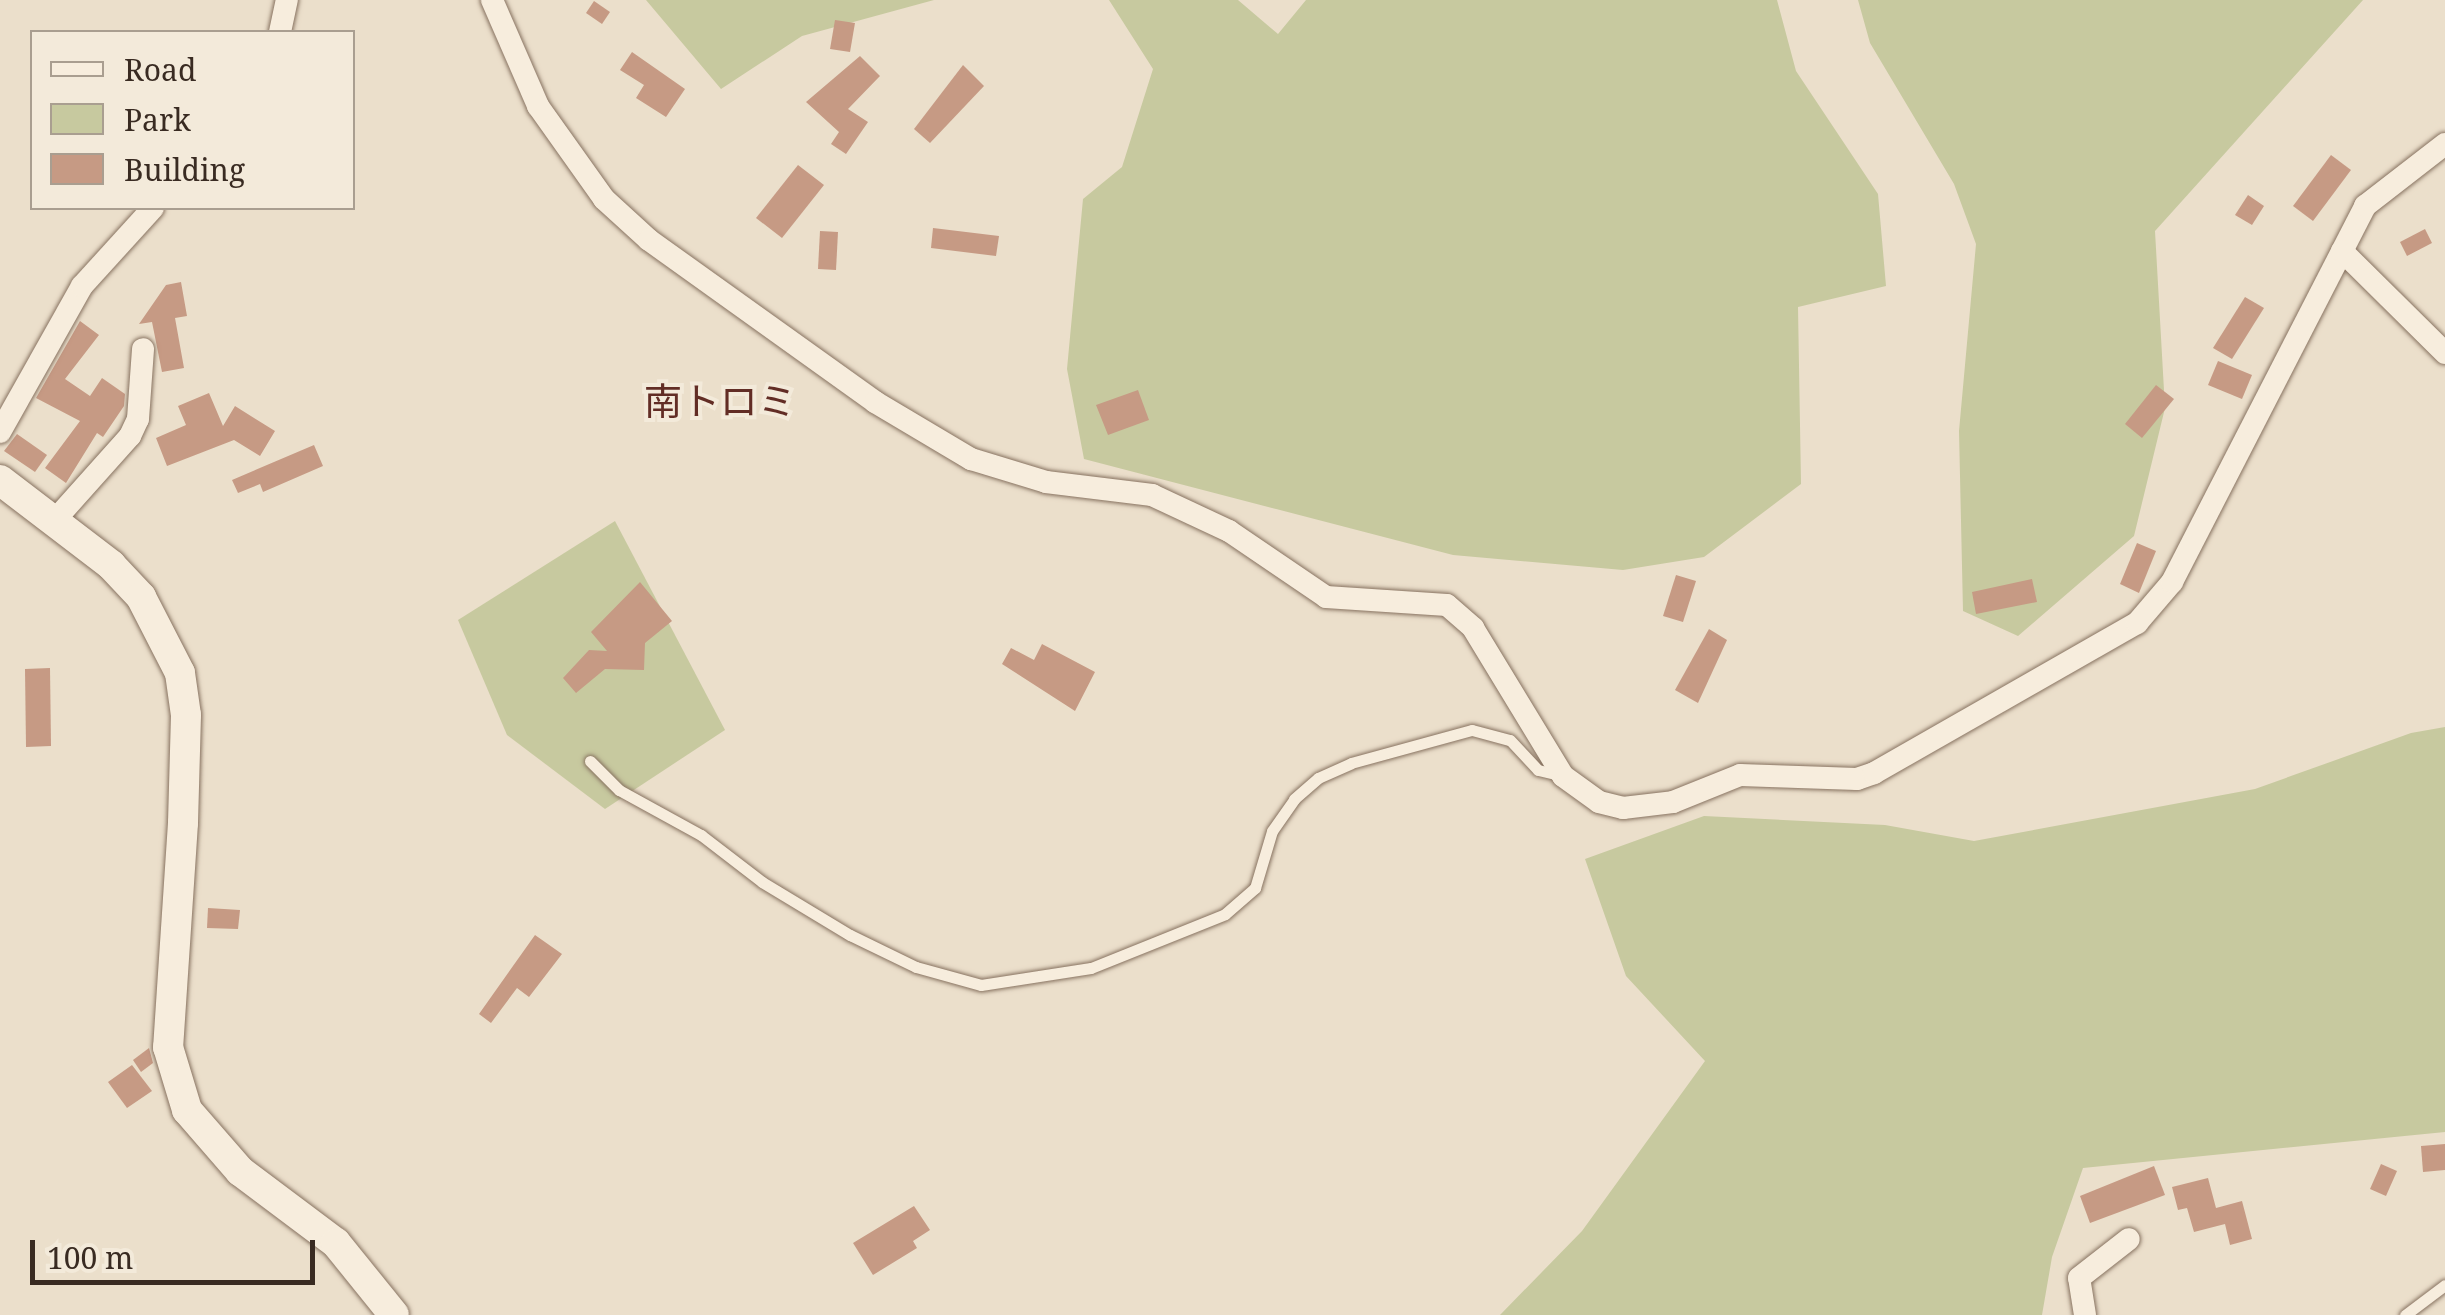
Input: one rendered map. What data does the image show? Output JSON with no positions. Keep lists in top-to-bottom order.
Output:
{
  "districts": ["南トロミ"],
  "legend": ["Road", "Park", "Building"],
  "scale_bar": "100 m"
}
